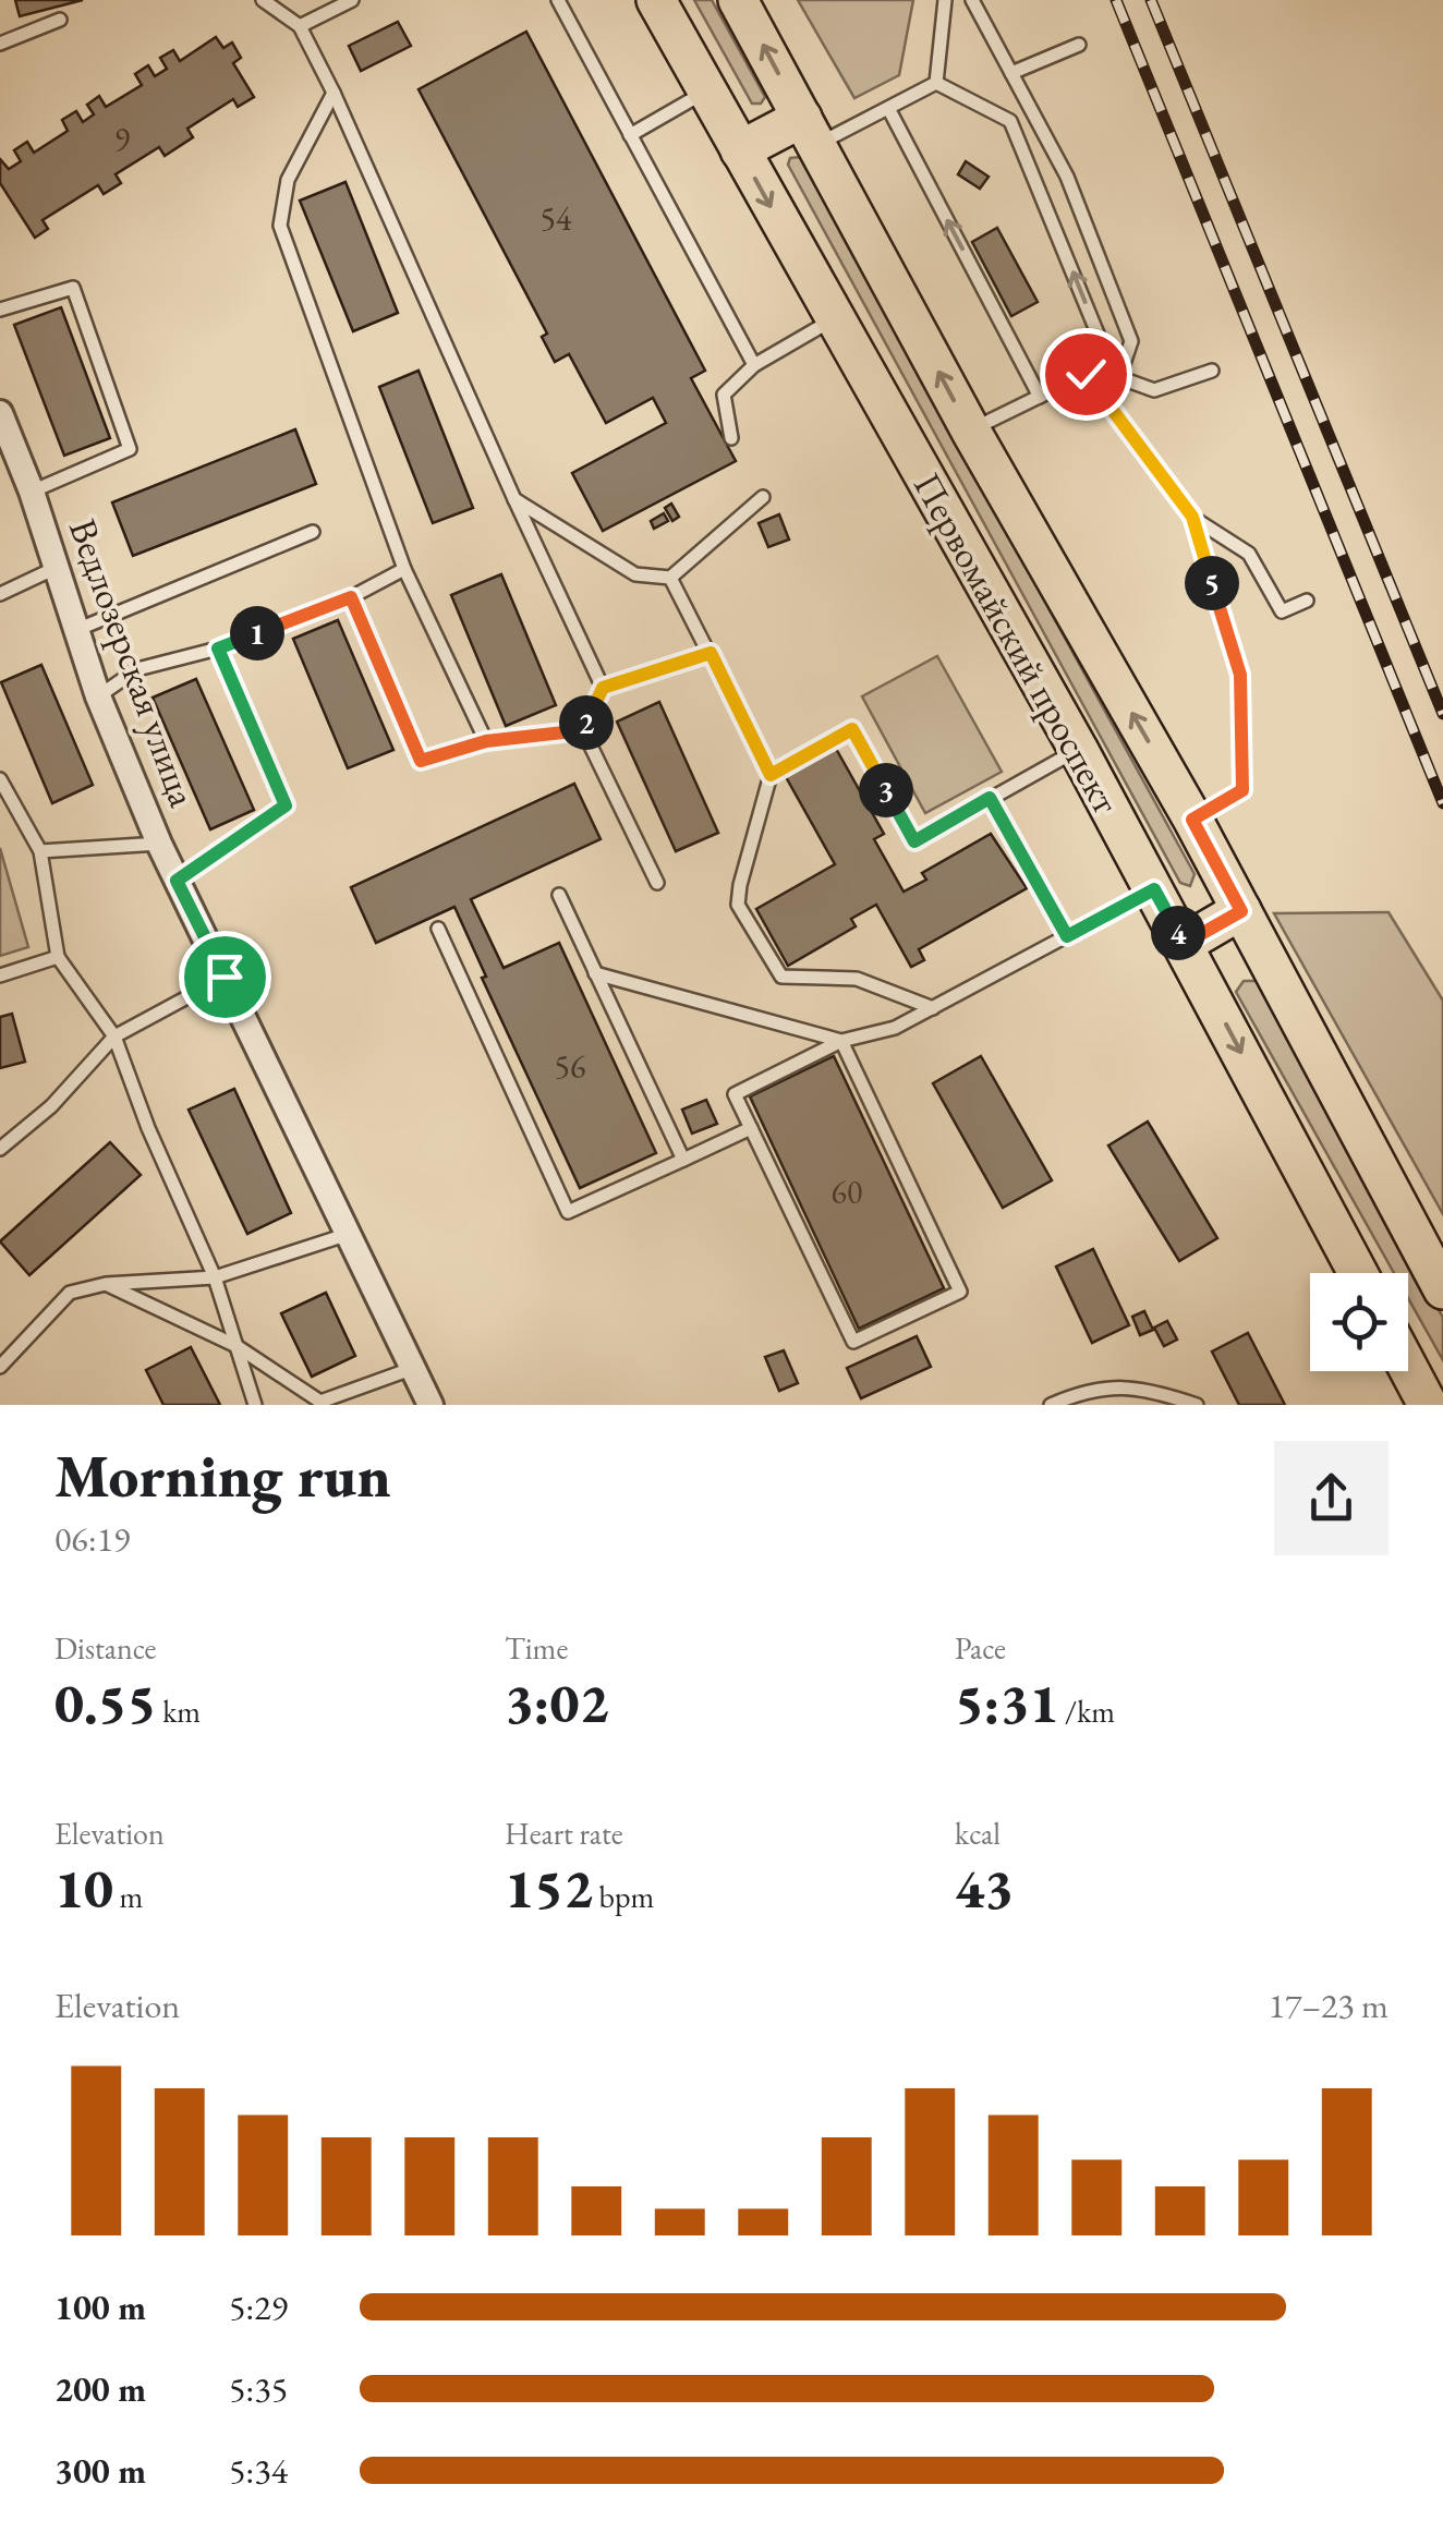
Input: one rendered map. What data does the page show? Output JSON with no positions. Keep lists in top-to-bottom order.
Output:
{
  "streets": {
    "main road": ["Первомайский проспект"],
    "street": ["Ведлозерская улица"]
  },
  "house_numbers": [
    "9",
    "54",
    "56",
    "60"
  ],
  "page": {
    "pins": [
      "5",
      "1",
      "2",
      "3",
      "4"
    ],
    "heading": ["Morning run", "06:19"],
    "stats": [
      ["Distance", "0.55 km"],
      ["Time", "3:02"],
      ["Pace", "5:31 /km"],
      ["Elevation", "10 m"],
      ["Heart rate", "152 bpm"],
      ["kcal", "43"]
    ],
    "chart": ["Elevation", "17–23 m"],
    "list": [
      {
        "name": "100 m",
        "note": "5:29"
      },
      {
        "name": "200 m",
        "note": "5:35"
      },
      {
        "name": "300 m",
        "note": "5:34"
      }
    ]
  }
}
